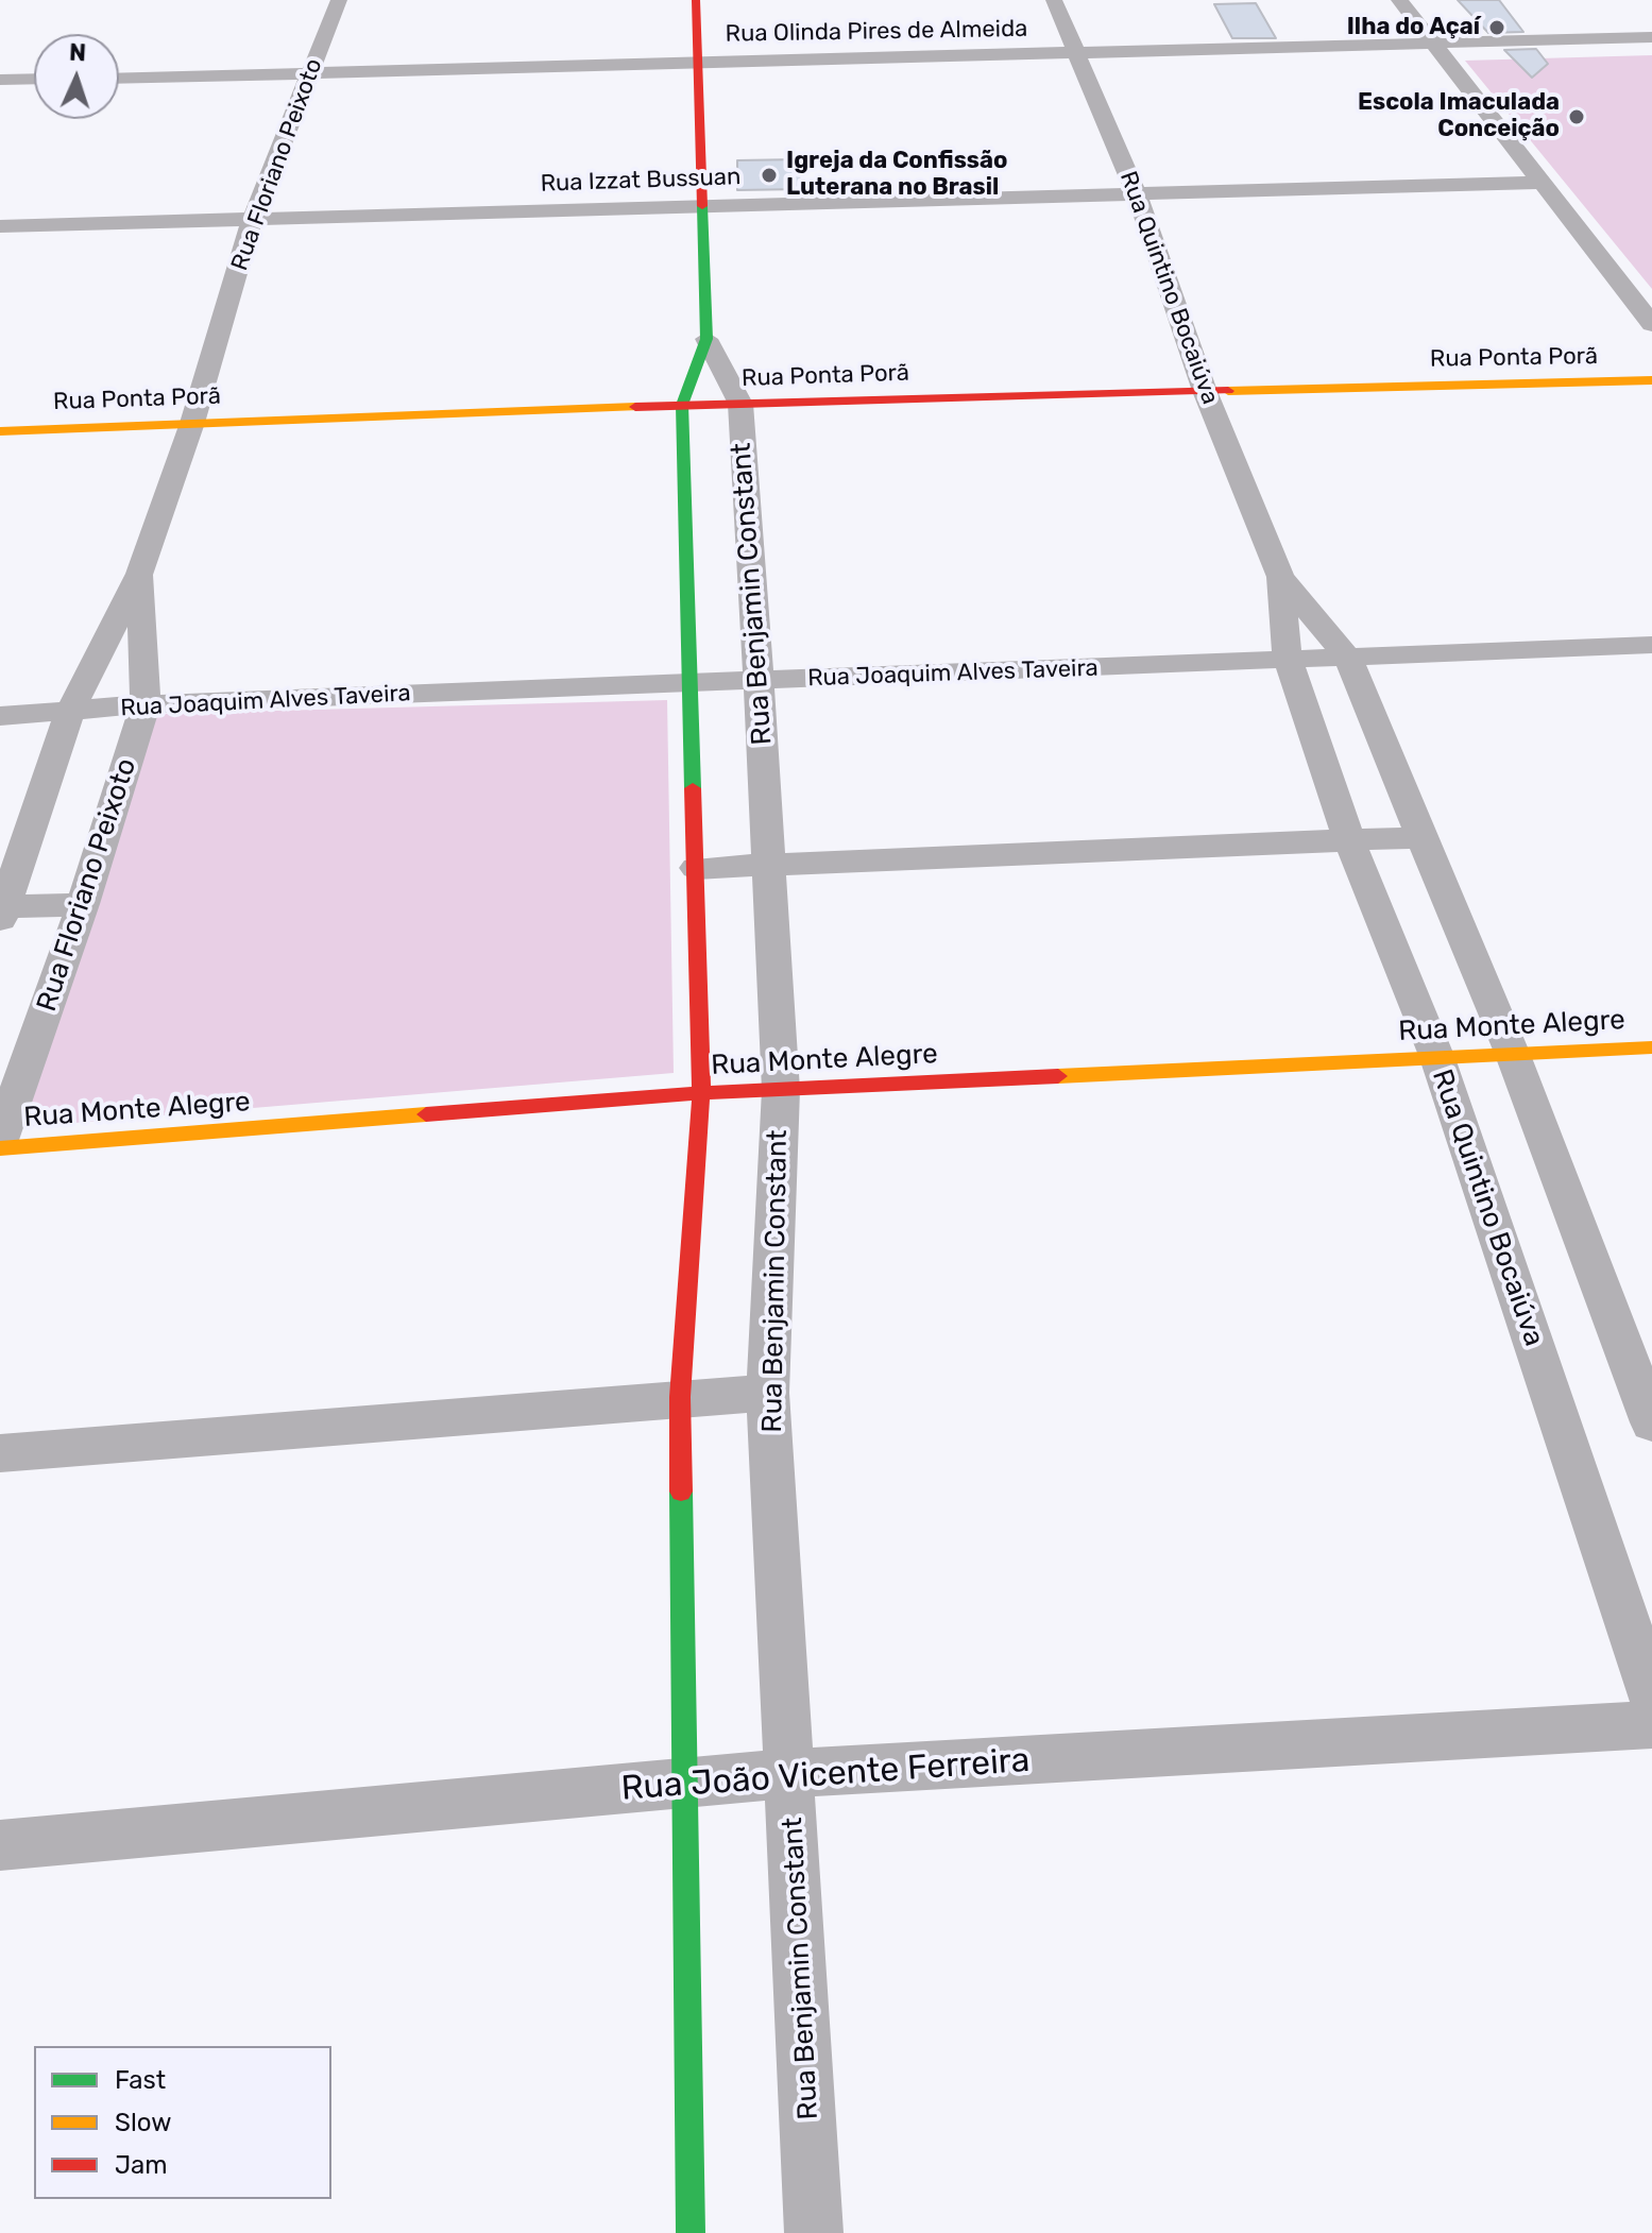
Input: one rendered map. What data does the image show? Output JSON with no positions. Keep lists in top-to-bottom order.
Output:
{
  "streets": {
    "street": [
      "Rua Olinda Pires de Almeida",
      "Rua Floriano Peixoto",
      "Rua Izzat Bussuan",
      "Rua Quintino Bocaiúva",
      "Rua Ponta Porã",
      "Rua Benjamin Constant",
      "Rua Joaquim Alves Taveira",
      "Rua Monte Alegre",
      "Rua João Vicente Ferreira"
    ]
  },
  "crossings": [
    ["Rua Olinda Pires de Almeida", "Rua Floriano Peixoto"],
    ["Rua Olinda Pires de Almeida", "Rua Quintino Bocaiúva"],
    ["Rua Olinda Pires de Almeida", "Rua Benjamin Constant"],
    ["Rua Floriano Peixoto", "Rua Izzat Bussuan"],
    ["Rua Floriano Peixoto", "Rua Ponta Porã"],
    ["Rua Floriano Peixoto", "Rua Joaquim Alves Taveira"],
    ["Rua Izzat Bussuan", "Rua Quintino Bocaiúva"],
    ["Rua Izzat Bussuan", "Rua Benjamin Constant"],
    ["Rua Quintino Bocaiúva", "Rua Ponta Porã"],
    ["Rua Quintino Bocaiúva", "Rua Joaquim Alves Taveira"],
    ["Rua Quintino Bocaiúva", "Rua Monte Alegre"],
    ["Rua Ponta Porã", "Rua Benjamin Constant"],
    ["Rua Benjamin Constant", "Rua Joaquim Alves Taveira"],
    ["Rua Benjamin Constant", "Rua Monte Alegre"],
    ["Rua Benjamin Constant", "Rua João Vicente Ferreira"]
  ],
  "places": ["Ilha do Açaí", "Escola Imaculada Conceição", "Igreja da Confissão Luterana no Brasil"],
  "legend": ["Fast", "Slow", "Jam"],
  "north": "top"
}
